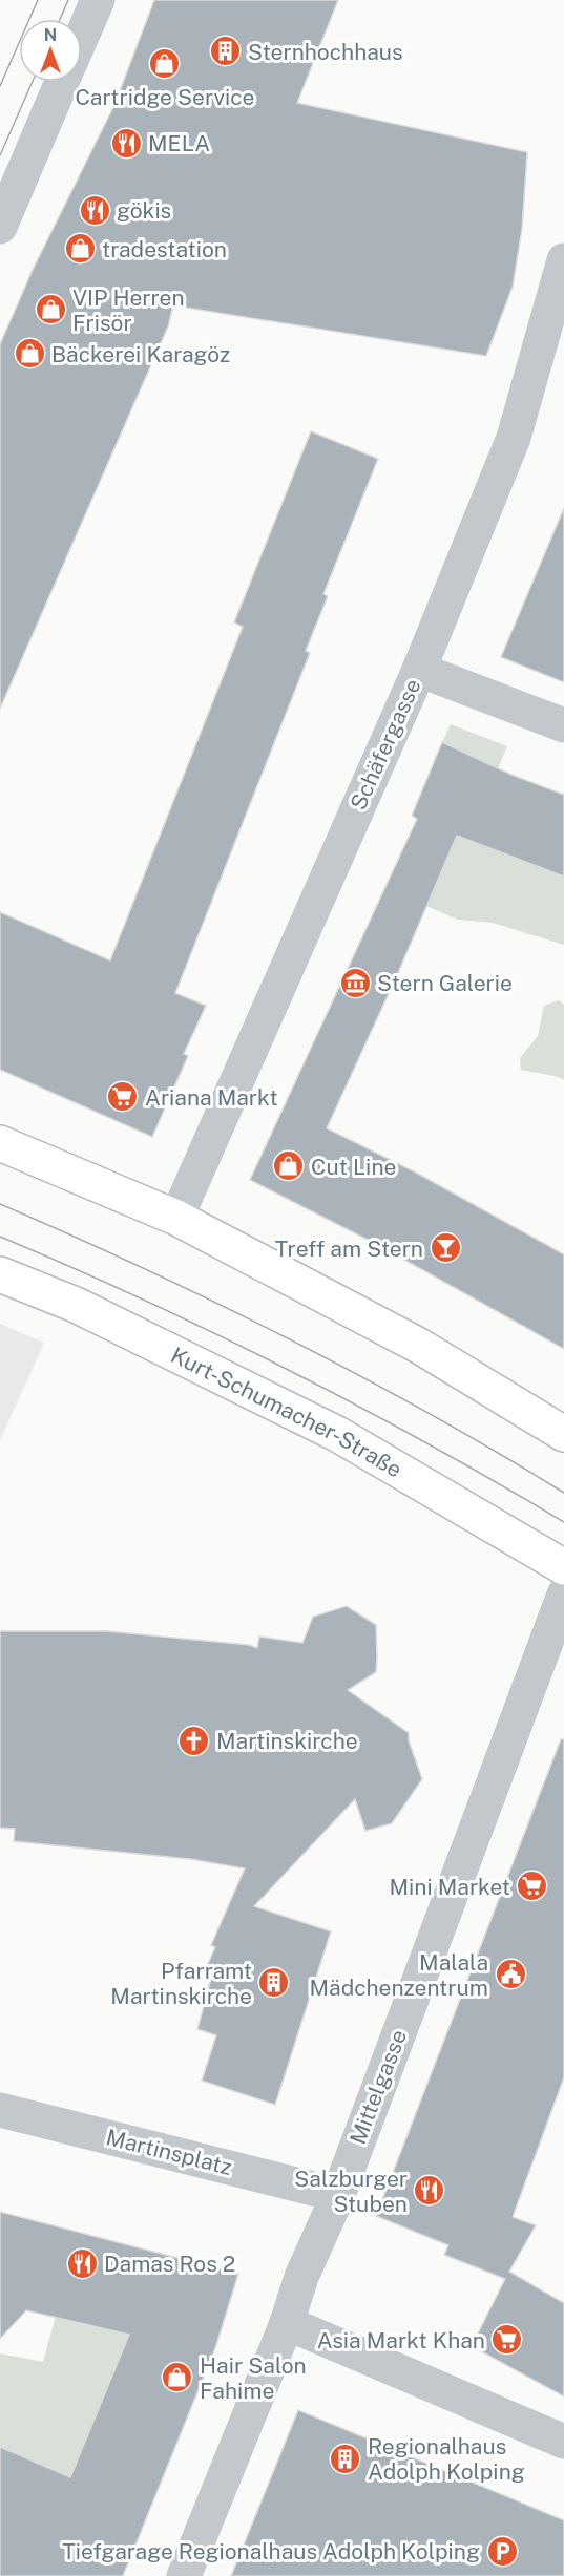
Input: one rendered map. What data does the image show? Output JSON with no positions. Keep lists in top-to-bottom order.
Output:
{
  "streets": {
    "main road": ["Kurt-Schumacher-Straße"],
    "street": ["Schäfergasse", "Mittelgasse", "Martinsplatz"]
  },
  "crossings": [
    ["Mittelgasse", "Martinsplatz"]
  ],
  "places": {
    "building": ["Sternhochhaus", "Pfarramt Martinskirche", "Regionalhaus Adolph Kolping"],
    "shop": [
      "Cartridge Service",
      "tradestation",
      "VIP Herren Frisör",
      "Bäckerei Karagöz",
      "Cut Line",
      "Hair Salon Fahime"
    ],
    "restaurant": [
      "MELA",
      "gökis",
      "Salzburger Stuben",
      "Damas Ros 2"
    ],
    "museum": ["Stern Galerie"],
    "supermarket": ["Ariana Markt", "Mini Market", "Asia Markt Khan"],
    "bar": ["Treff am Stern"],
    "church": ["Martinskirche"],
    "public building": ["Malala Mädchenzentrum"],
    "parking": ["Tiefgarage Regionalhaus Adolph Kolping"]
  },
  "north": "top"
}
